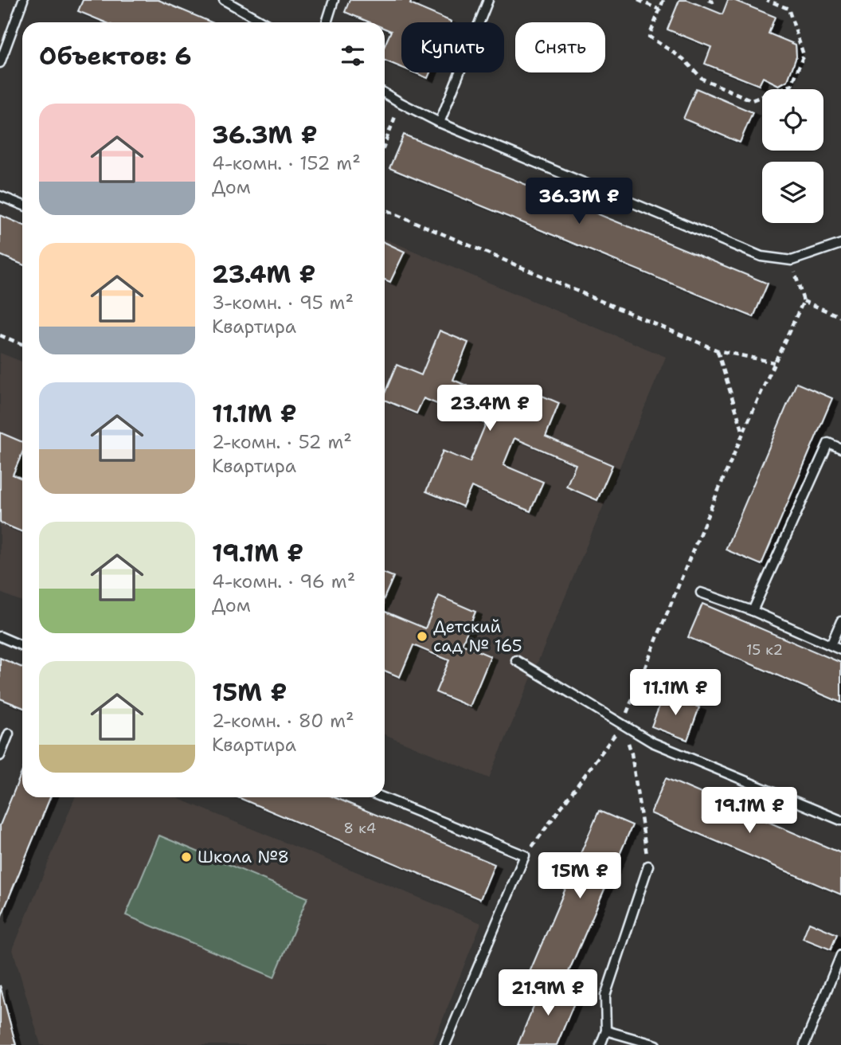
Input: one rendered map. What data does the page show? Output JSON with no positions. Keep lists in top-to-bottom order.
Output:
{
  "places": ["Детский сад № 165", "Школа №8"],
  "house_numbers": ["15 к2", "8 к4"],
  "page": {
    "chip": ["Купить", "Снять"],
    "heading": "Объектов: 6",
    "list": [
      {
        "name": "36.3M ₽",
        "note": "4-комн. · 152 m² · Дом"
      },
      {
        "name": "23.4M ₽",
        "note": "3-комн. · 95 m² · Квартира"
      },
      {
        "name": "11.1M ₽",
        "note": "2-комн. · 52 m² · Квартира"
      },
      {
        "name": "19.1M ₽",
        "note": "4-комн. · 96 m² · Дом"
      },
      {
        "name": "15M ₽",
        "note": "2-комн. · 80 m² · Квартира"
      }
    ],
    "price": [
      "36.3M ₽",
      "23.4M ₽",
      "11.1M ₽",
      "19.1M ₽",
      "15M ₽",
      "21.9M ₽"
    ]
  }
}
